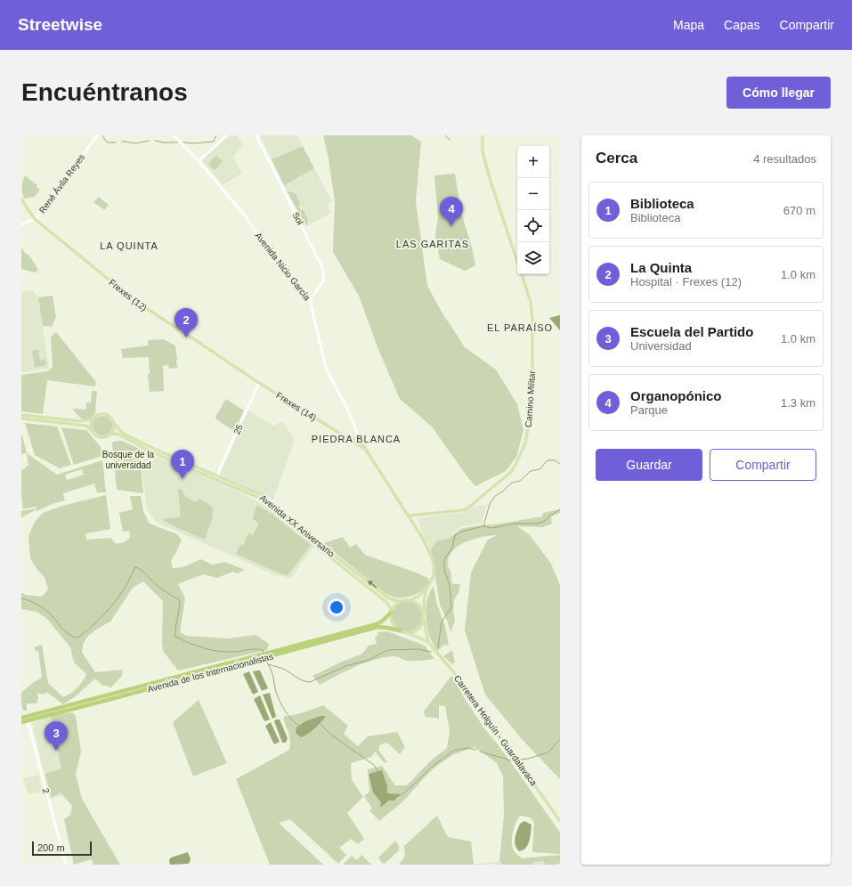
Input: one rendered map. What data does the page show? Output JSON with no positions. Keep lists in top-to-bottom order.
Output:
{
  "streets": {
    "highway": ["Avenida de los Internacionalistas"],
    "main road": [
      "Avenida Nicio García",
      "Frexes (12)",
      "Camino Militar",
      "Frexes (14)",
      "Avenida XX Aniversario",
      "Carretera Holguín - Guardalavaca"
    ],
    "street": [
      "René Ávila Reyes",
      "Sol",
      "25",
      "2"
    ]
  },
  "crossings": [
    ["René Ávila Reyes", "Frexes (12)"],
    ["Sol", "Avenida Nicio García"],
    ["Avenida Nicio García", "Camino Militar"],
    ["Avenida Nicio García", "Frexes (14)"],
    ["Frexes (12)", "Frexes (14)"],
    ["Frexes (14)", "25"],
    ["25", "Avenida XX Aniversario"],
    ["Avenida XX Aniversario", "Avenida de los Internacionalistas"],
    ["Avenida XX Aniversario", "Carretera Holguín - Guardalavaca"],
    ["Avenida de los Internacionalistas", "Carretera Holguín - Guardalavaca"],
    ["Avenida de los Internacionalistas", "2"]
  ],
  "districts": [
    "LAS GARITAS",
    "LA QUINTA",
    "EL PARAÍSO",
    "PIEDRA BLANCA"
  ],
  "parks": ["Bosque de la universidad"],
  "scale_bar": "200 m",
  "page": {
    "header": "Streetwise",
    "nav": ["Mapa", "Capas", "Compartir"],
    "buttons": [
      "Cómo llegar",
      ["Guardar", "Compartir"]
    ],
    "title": "Encuéntranos",
    "heading": ["Cerca", "4 resultados"],
    "map_buttons": ["+", "−"],
    "list": [
      {
        "mark": "1",
        "name": "Biblioteca",
        "note": "Biblioteca",
        "value": "670 m"
      },
      {
        "mark": "2",
        "name": "La Quinta",
        "note": "Hospital · Frexes (12)",
        "value": "1.0 km"
      },
      {
        "mark": "3",
        "name": "Escuela del Partido",
        "note": "Universidad",
        "value": "1.0 km"
      },
      {
        "mark": "4",
        "name": "Organopónico",
        "note": "Parque",
        "value": "1.3 km"
      }
    ],
    "pins": [
      "4",
      "2",
      "1",
      "3"
    ],
    "scale": "200 m"
  }
}
